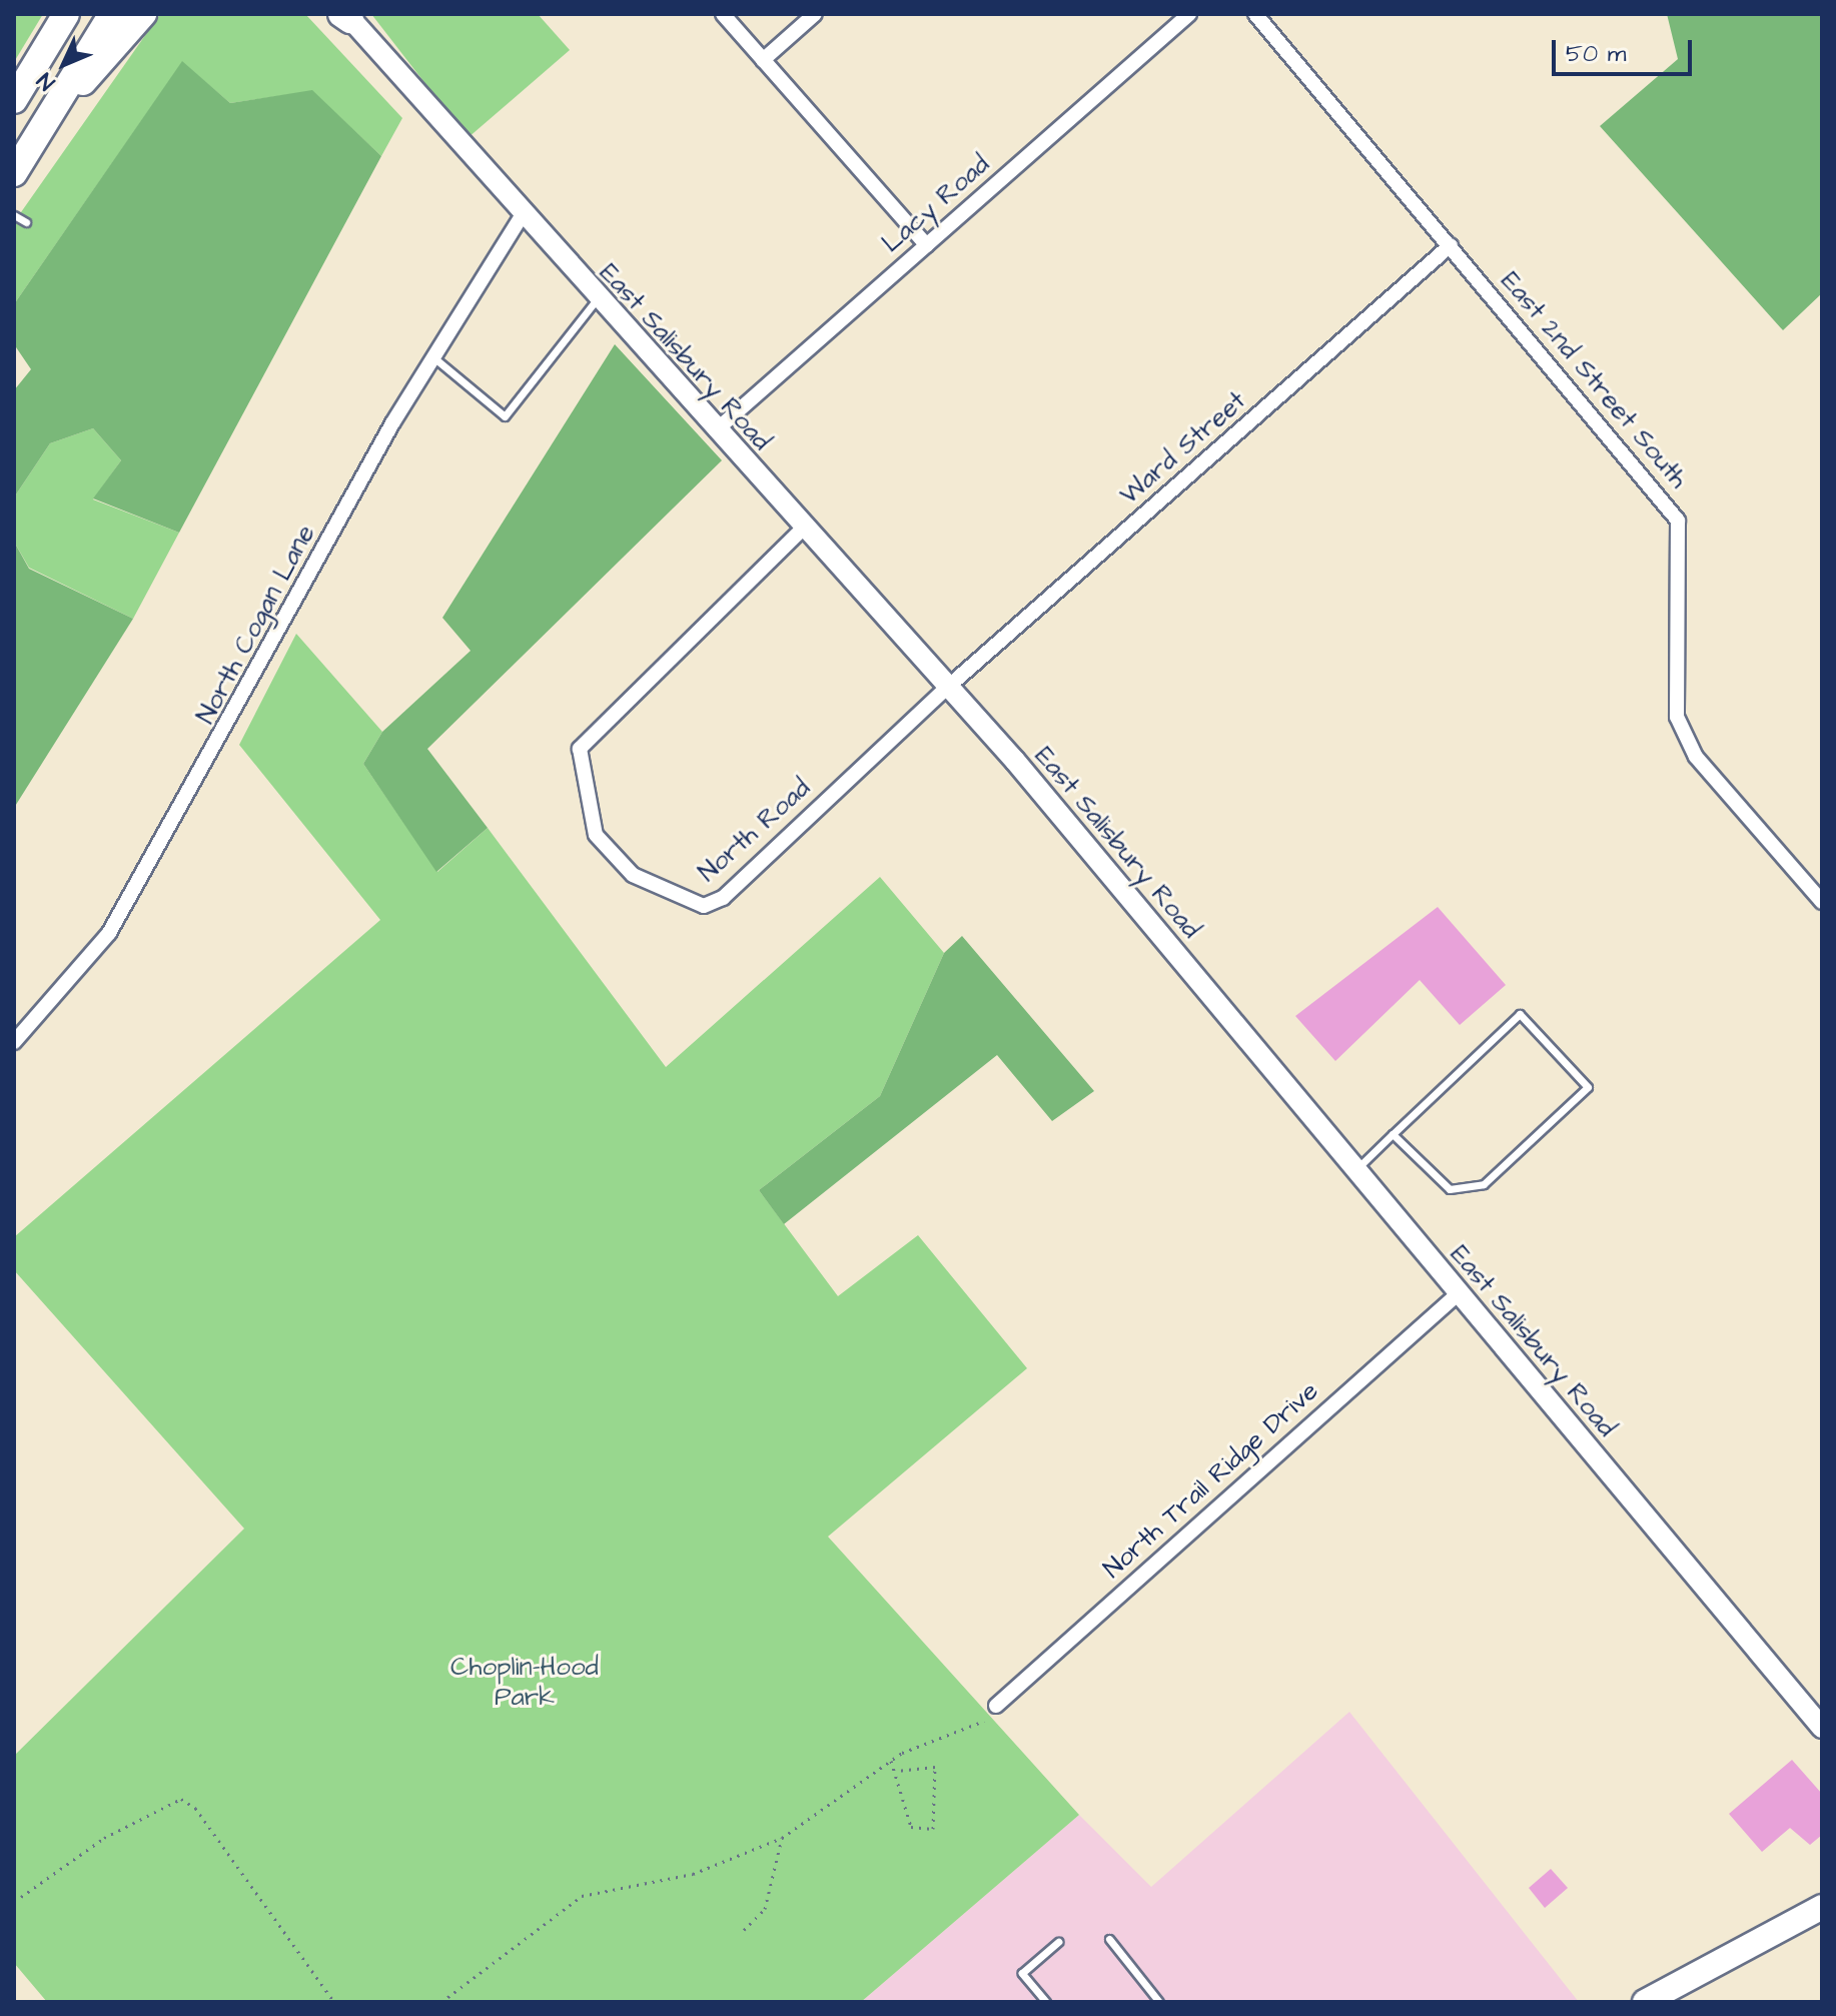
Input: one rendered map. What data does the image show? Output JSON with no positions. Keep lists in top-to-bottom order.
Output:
{
  "streets": {
    "main road": ["East Salisbury Road"],
    "street": [
      "Lacy Road",
      "East 2nd Street South",
      "Ward Street",
      "North Cogan Lane",
      "North Road",
      "North Trail Ridge Drive"
    ]
  },
  "crossings": [
    ["Lacy Road", "East Salisbury Road"],
    ["East Salisbury Road", "Ward Street"],
    ["East Salisbury Road", "North Cogan Lane"],
    ["East Salisbury Road", "North Road"],
    ["East Salisbury Road", "North Trail Ridge Drive"],
    ["East 2nd Street South", "Ward Street"],
    ["Ward Street", "North Road"]
  ],
  "parks": ["Choplin-Hood Park"],
  "scale_bar": "50 m",
  "north": "bottom left"
}
